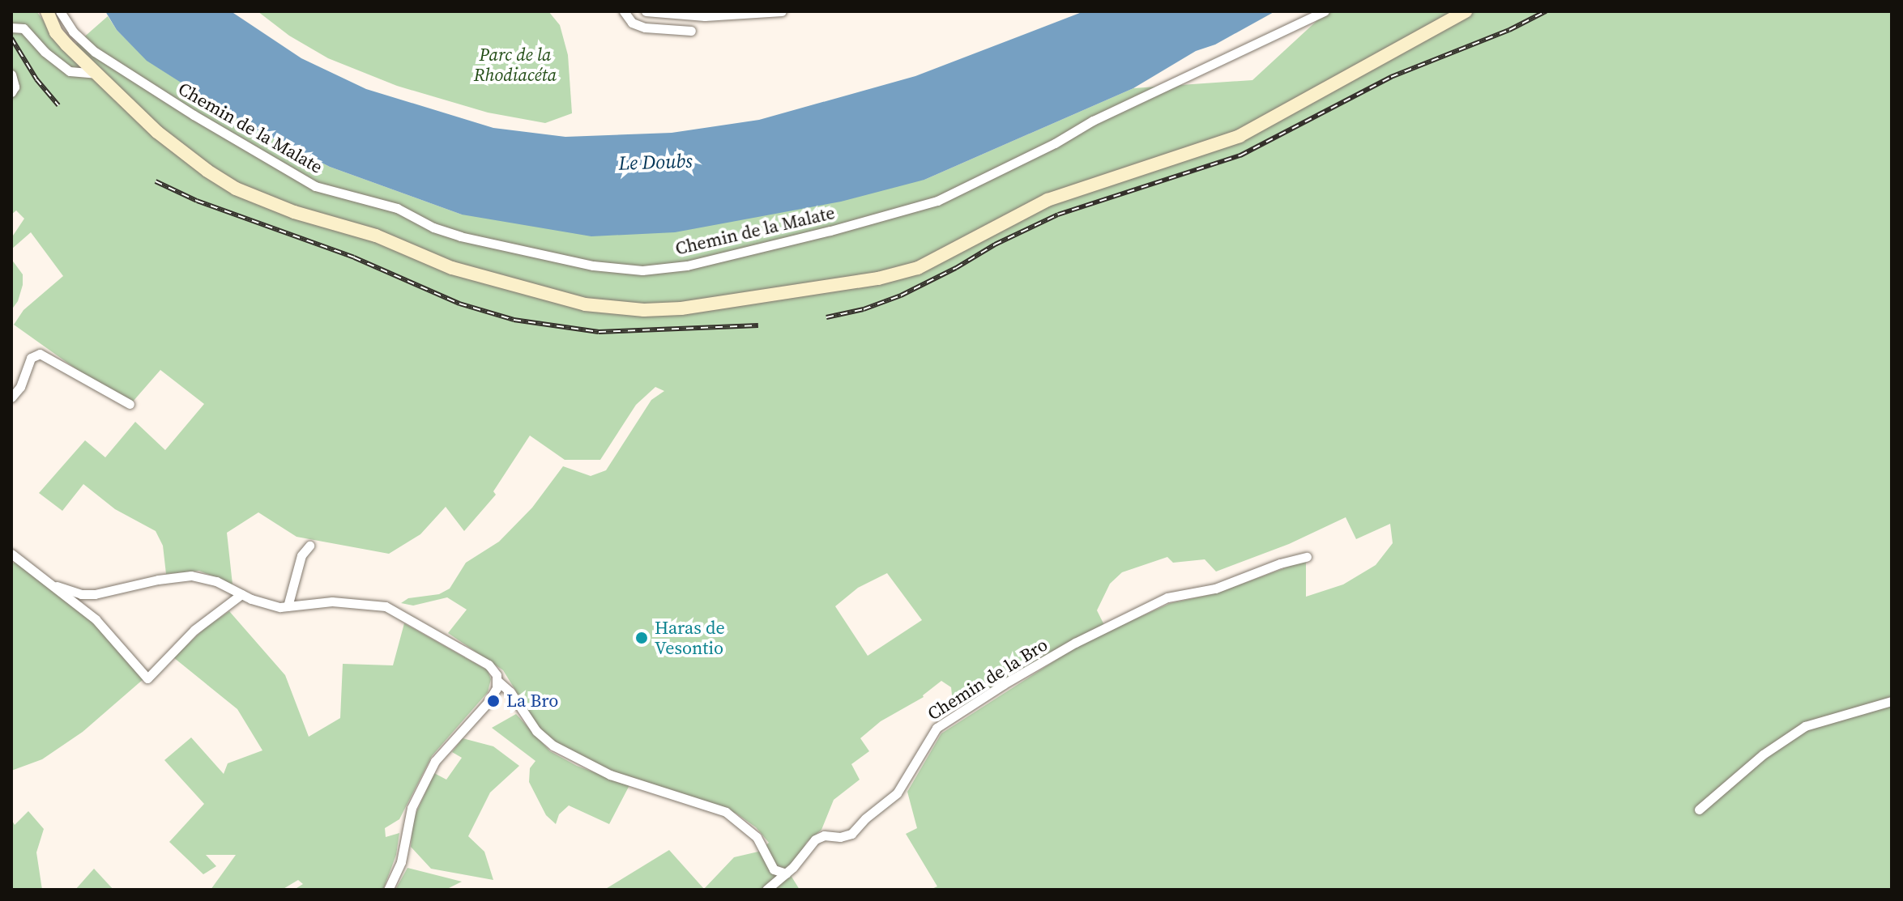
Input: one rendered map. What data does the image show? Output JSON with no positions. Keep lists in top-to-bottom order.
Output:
{
  "streets": {
    "street": ["Chemin de la Malate", "Chemin de la Bro"]
  },
  "water": ["Le Doubs"],
  "parks": ["Parc de la Rhodiacéta"],
  "places": ["Haras de Vesontio", "La Bro"]
}
